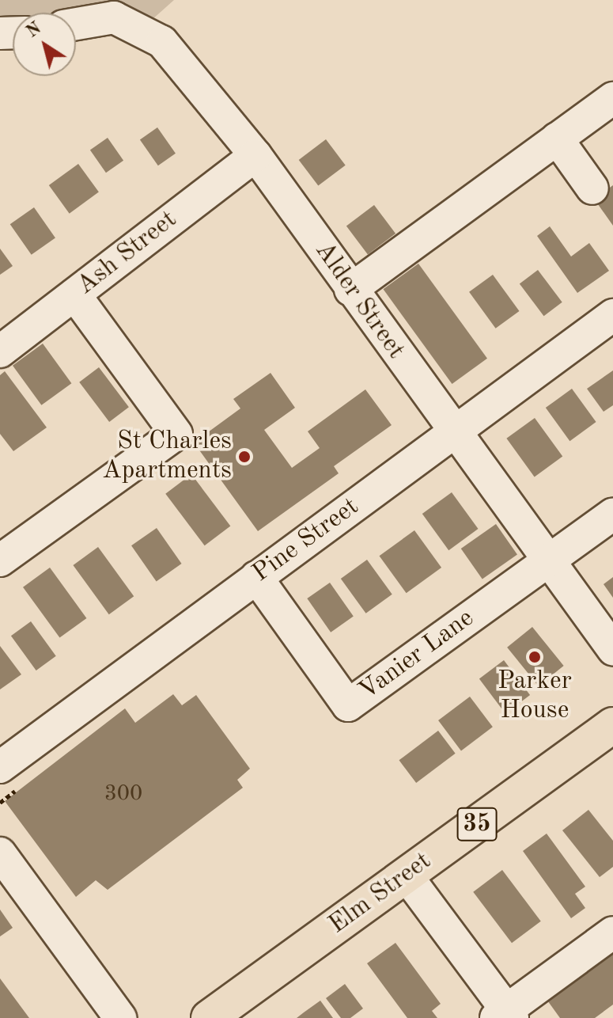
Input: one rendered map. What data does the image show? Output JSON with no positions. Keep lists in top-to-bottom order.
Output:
{
  "streets": {
    "main road": ["35", "Elm Street"],
    "street": [
      "Ash Street",
      "Alder Street",
      "Pine Street",
      "Vanier Lane"
    ]
  },
  "crossings": [
    ["Ash Street", "Alder Street"],
    ["Alder Street", "Pine Street"],
    ["Alder Street", "Vanier Lane"],
    ["Pine Street", "Vanier Lane"]
  ],
  "places": ["St Charles Apartments", "Parker House"],
  "house_numbers": ["300"],
  "north": "top left"
}
